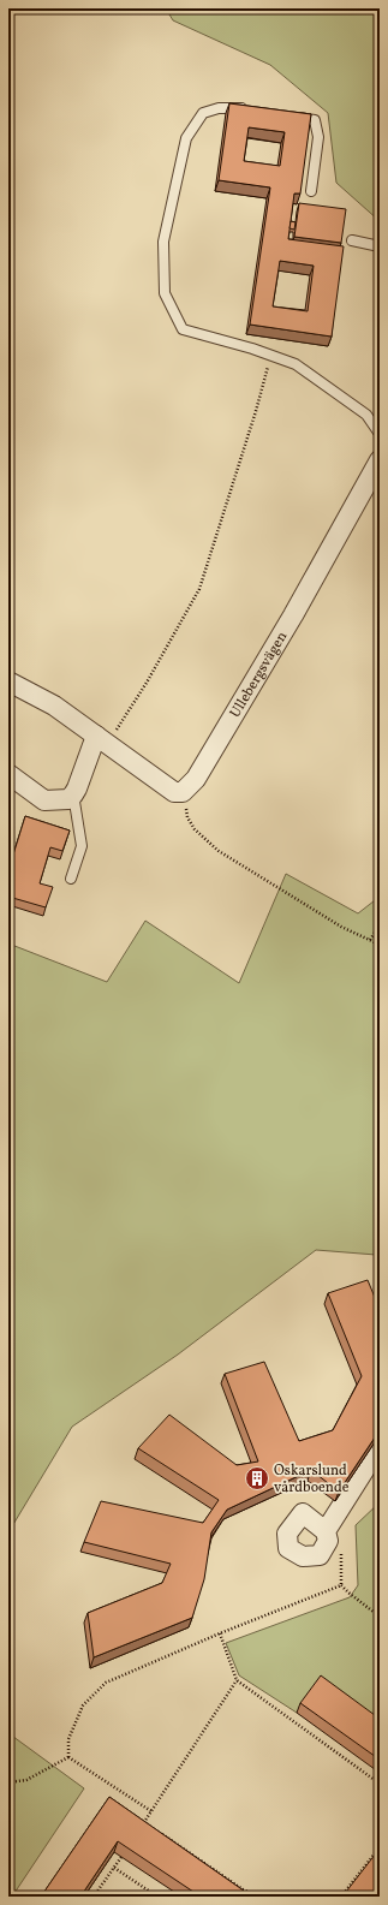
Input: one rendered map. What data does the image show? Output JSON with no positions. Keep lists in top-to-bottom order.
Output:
{
  "streets": {
    "street": ["Ullebergsvägen"]
  },
  "places": {
    "building": ["Oskarslund vårdboende"]
  }
}
